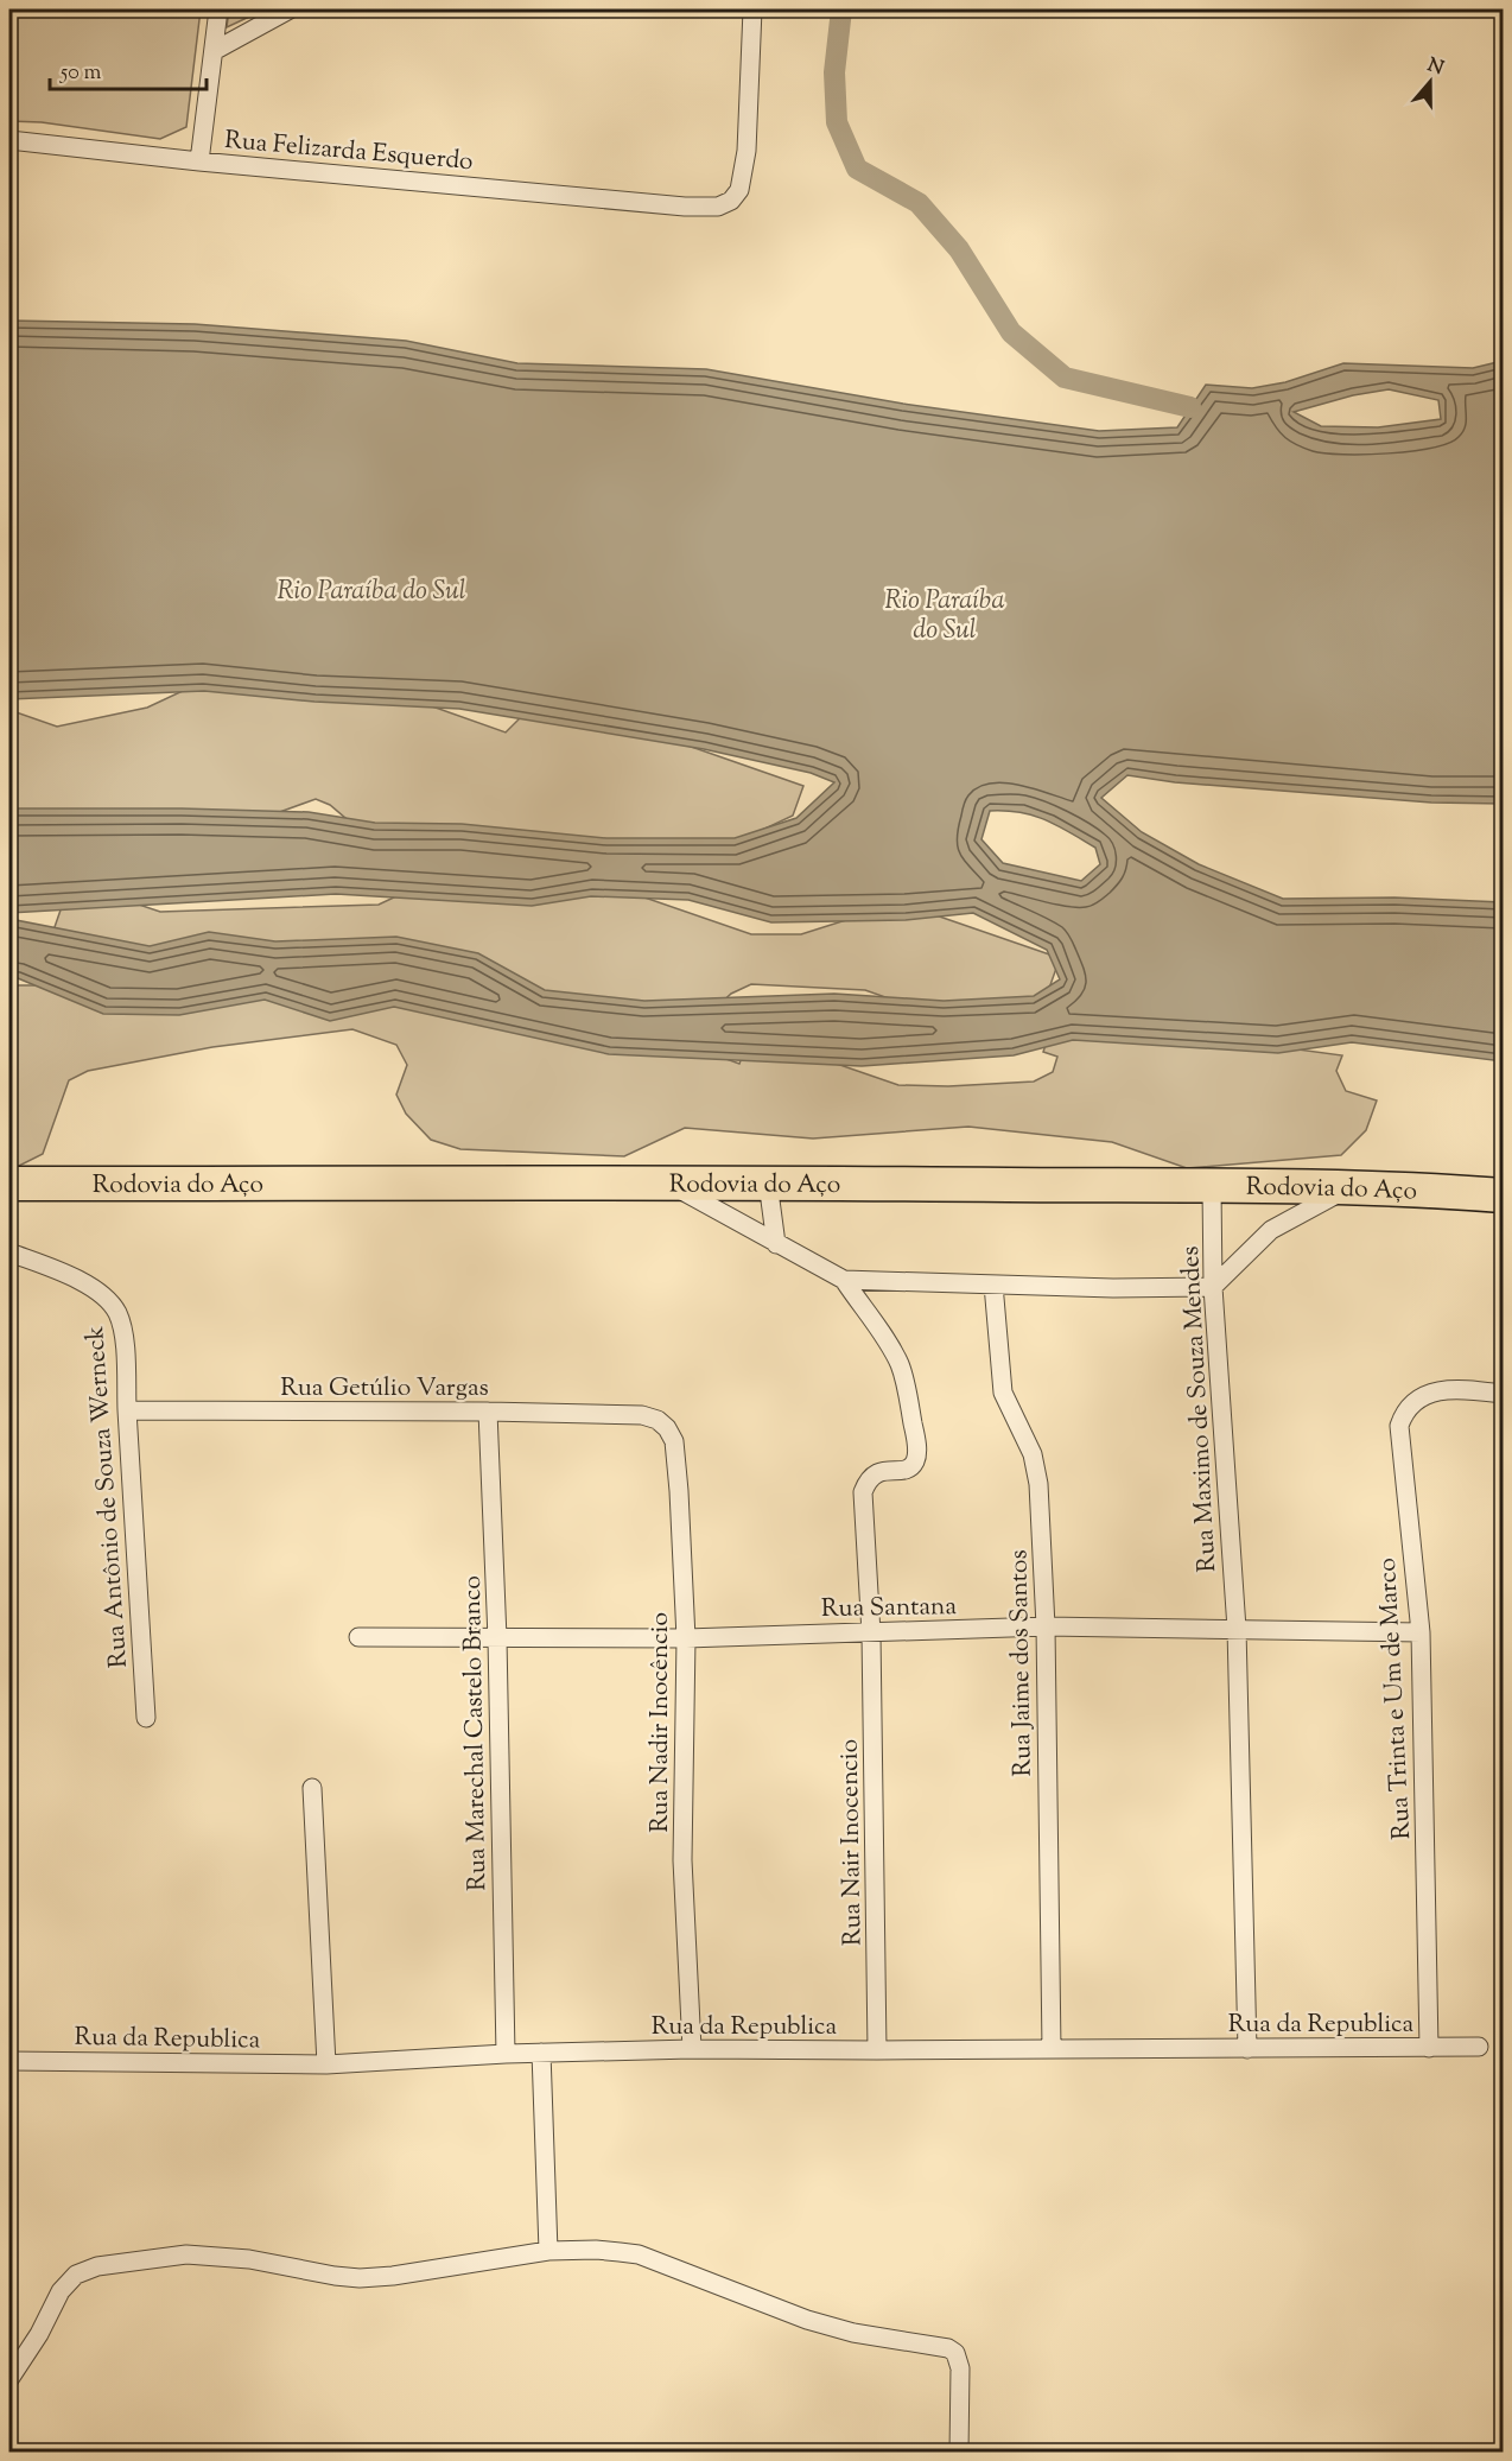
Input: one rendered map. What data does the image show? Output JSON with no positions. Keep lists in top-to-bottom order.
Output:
{
  "streets": {
    "highway": ["Rodovia do Aço"],
    "street": [
      "Rua Felizarda Esquerdo",
      "Rua Getúlio Vargas",
      "Rua Maximo de Souza Mendes",
      "Rua Antônio de Souza Werneck",
      "Rua Santana",
      "Rua Jaime dos Santos",
      "Rua Trinta e Um de Marco",
      "Rua Nadir Inocêncio",
      "Rua Marechal Castelo Branco",
      "Rua Nair Inocencio",
      "Rua da Republica"
    ]
  },
  "crossings": [
    ["Rodovia do Aço", "Rua Maximo de Souza Mendes"],
    ["Rua Getúlio Vargas", "Rua Antônio de Souza Werneck"],
    ["Rua Getúlio Vargas", "Rua Nadir Inocêncio"],
    ["Rua Getúlio Vargas", "Rua Marechal Castelo Branco"],
    ["Rua Maximo de Souza Mendes", "Rua Santana"],
    ["Rua Santana", "Rua Jaime dos Santos"],
    ["Rua Santana", "Rua Trinta e Um de Marco"],
    ["Rua Santana", "Rua Nadir Inocêncio"],
    ["Rua Santana", "Rua Marechal Castelo Branco"],
    ["Rua Santana", "Rua Nair Inocencio"],
    ["Rua Jaime dos Santos", "Rua da Republica"],
    ["Rua Trinta e Um de Marco", "Rua da Republica"],
    ["Rua Nadir Inocêncio", "Rua da Republica"],
    ["Rua Marechal Castelo Branco", "Rua da Republica"],
    ["Rua Nair Inocencio", "Rua da Republica"]
  ],
  "water": ["Rio Paraíba do Sul"],
  "scale_bar": "50 m",
  "north": "top"
}
